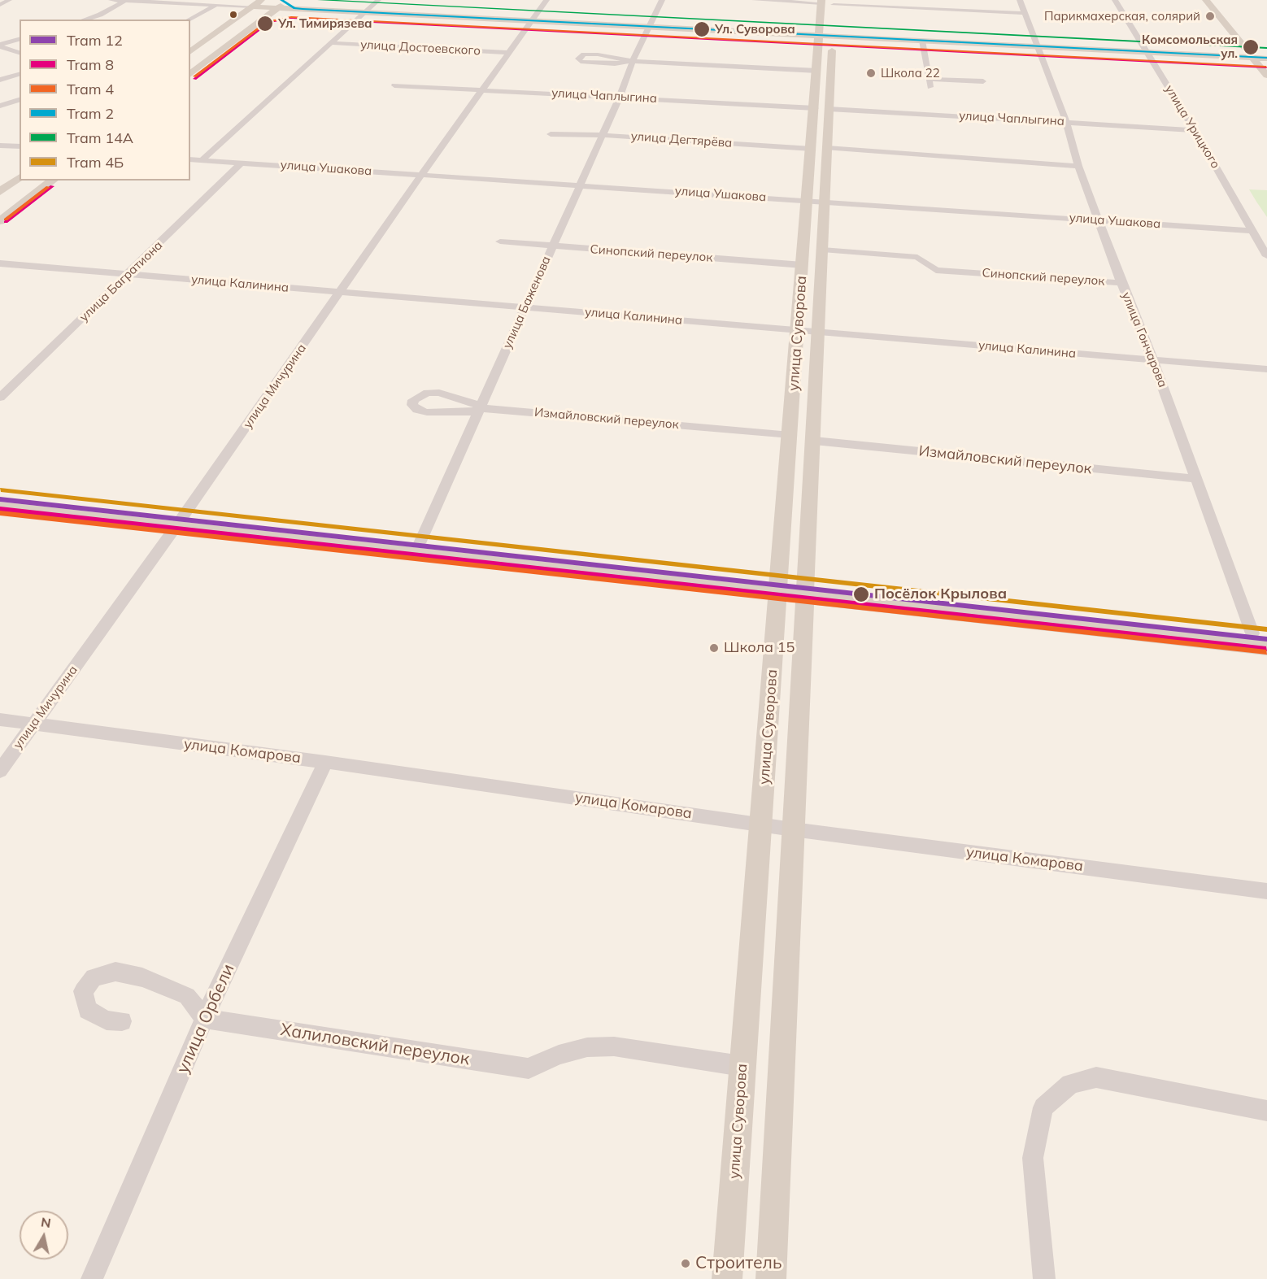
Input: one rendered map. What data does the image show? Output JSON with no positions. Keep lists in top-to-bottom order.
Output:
{
  "streets": {
    "main road": ["улица Суворова"],
    "street": [
      "улица Достоевского",
      "улица Чаплыгина",
      "улица Урицкого",
      "улица Дегтярёва",
      "улица Ушакова",
      "Синопский переулок",
      "улица Багратиона",
      "улица Калинина",
      "улица Баженова",
      "улица Гончарова",
      "улица Мичурина",
      "Измайловский переулок",
      "улица Комарова",
      "улица Орбели",
      "Халиловский переулок"
    ]
  },
  "crossings": [
    ["улица Достоевского", "улица Ушакова"],
    ["улица Достоевского", "улица Мичурина"],
    ["улица Чаплыгина", "улица Урицкого"],
    ["улица Чаплыгина", "улица Баженова"],
    ["улица Чаплыгина", "улица Суворова"],
    ["улица Чаплыгина", "улица Гончарова"],
    ["улица Чаплыгина", "улица Мичурина"],
    ["улица Урицкого", "улица Ушакова"],
    ["улица Дегтярёва", "улица Баженова"],
    ["улица Дегтярёва", "улица Суворова"],
    ["улица Дегтярёва", "улица Гончарова"],
    ["улица Ушакова", "улица Багратиона"],
    ["улица Ушакова", "улица Баженова"],
    ["улица Ушакова", "улица Суворова"],
    ["улица Ушакова", "улица Гончарова"],
    ["улица Ушакова", "улица Мичурина"],
    ["Синопский переулок", "улица Баженова"],
    ["Синопский переулок", "улица Суворова"],
    ["Синопский переулок", "улица Гончарова"],
    ["улица Багратиона", "улица Калинина"],
    ["улица Калинина", "улица Баженова"],
    ["улица Калинина", "улица Суворова"],
    ["улица Калинина", "улица Гончарова"],
    ["улица Калинина", "улица Мичурина"],
    ["улица Баженова", "Измайловский переулок"],
    ["улица Суворова", "Измайловский переулок"],
    ["улица Суворова", "улица Комарова"],
    ["улица Суворова", "Халиловский переулок"],
    ["улица Гончарова", "Измайловский переулок"],
    ["улица Мичурина", "улица Комарова"],
    ["улица Комарова", "улица Орбели"],
    ["улица Орбели", "Халиловский переулок"]
  ],
  "places": [
    "Парикмахерская, солярий",
    "Ул. Тимирязева",
    "Ул. Суворова",
    "Комсомольская ул.",
    "Школа 22",
    "Посёлок Крылова",
    "Школа 15",
    "Строитель"
  ],
  "lines": [
    "tram line 2",
    "tram line 14А",
    "tram line 4",
    "tram line 8",
    "tram line 4Б",
    "tram line 12"
  ],
  "legend": [
    "Tram 12",
    "Tram 8",
    "Tram 4",
    "Tram 2",
    "Tram 14А",
    "Tram 4Б"
  ],
  "north": "top"
}
